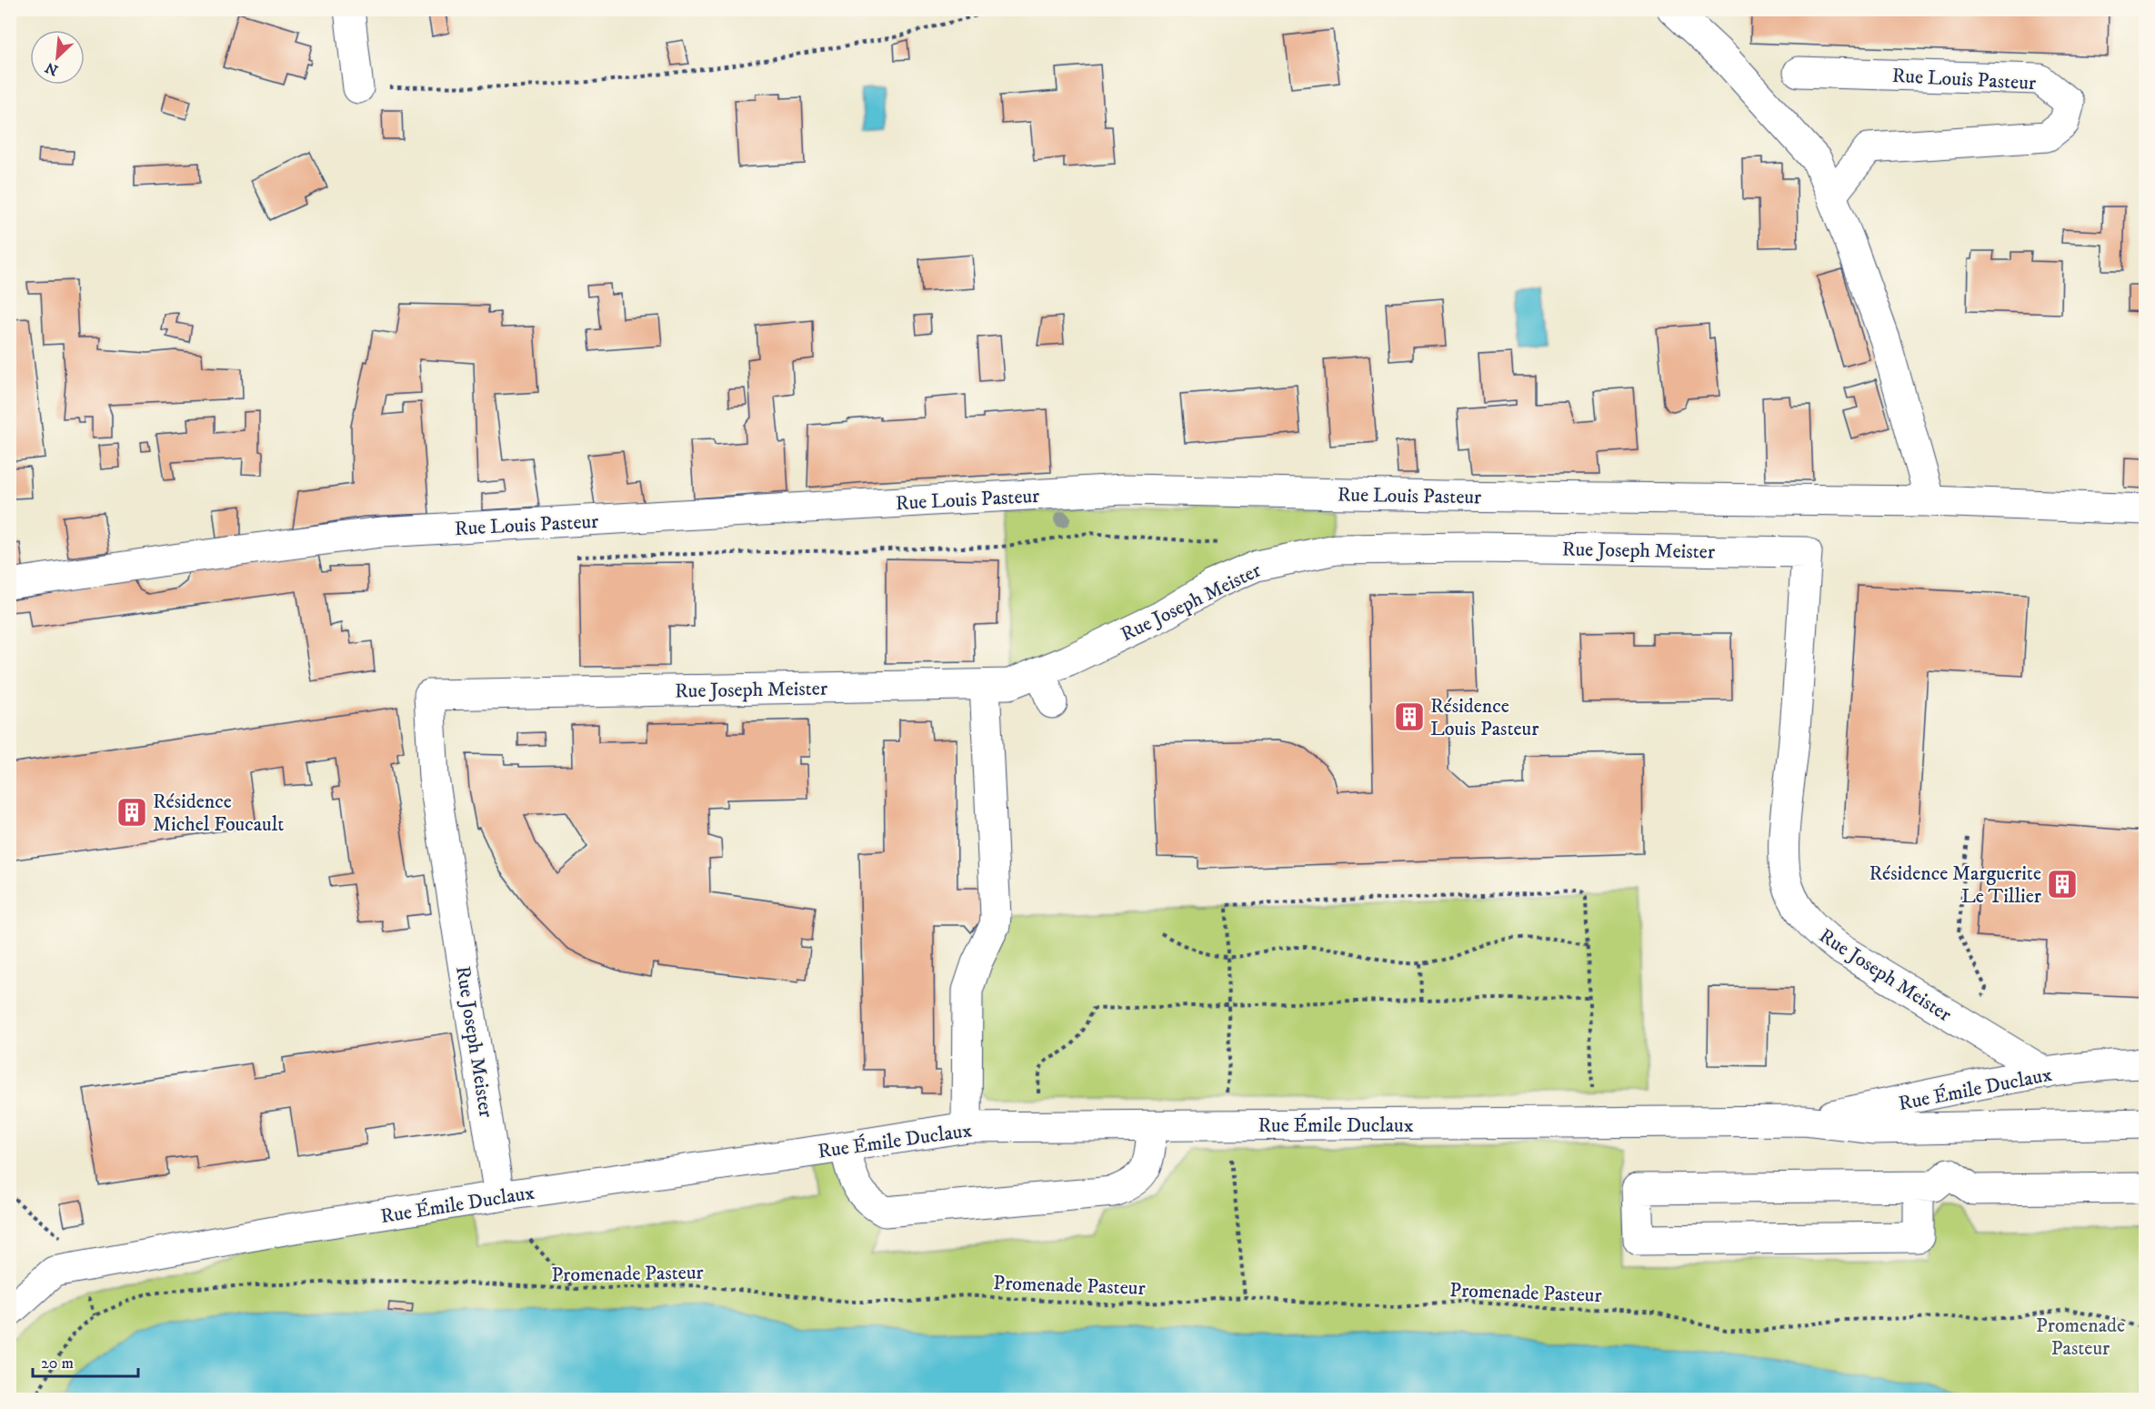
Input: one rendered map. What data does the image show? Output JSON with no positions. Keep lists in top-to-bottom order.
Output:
{
  "streets": {
    "street": ["Rue Louis Pasteur", "Rue Joseph Meister", "Rue Émile Duclaux"],
    "path": ["Promenade Pasteur"]
  },
  "crossings": [
    ["Rue Joseph Meister", "Rue Émile Duclaux"]
  ],
  "parks": ["Promenade Pasteur"],
  "places": {
    "building": ["Résidence Louis Pasteur", "Résidence Michel Foucault", "Résidence Marguerite Le Tillier"]
  },
  "scale_bar": "20 m",
  "north": "bottom left"
}
